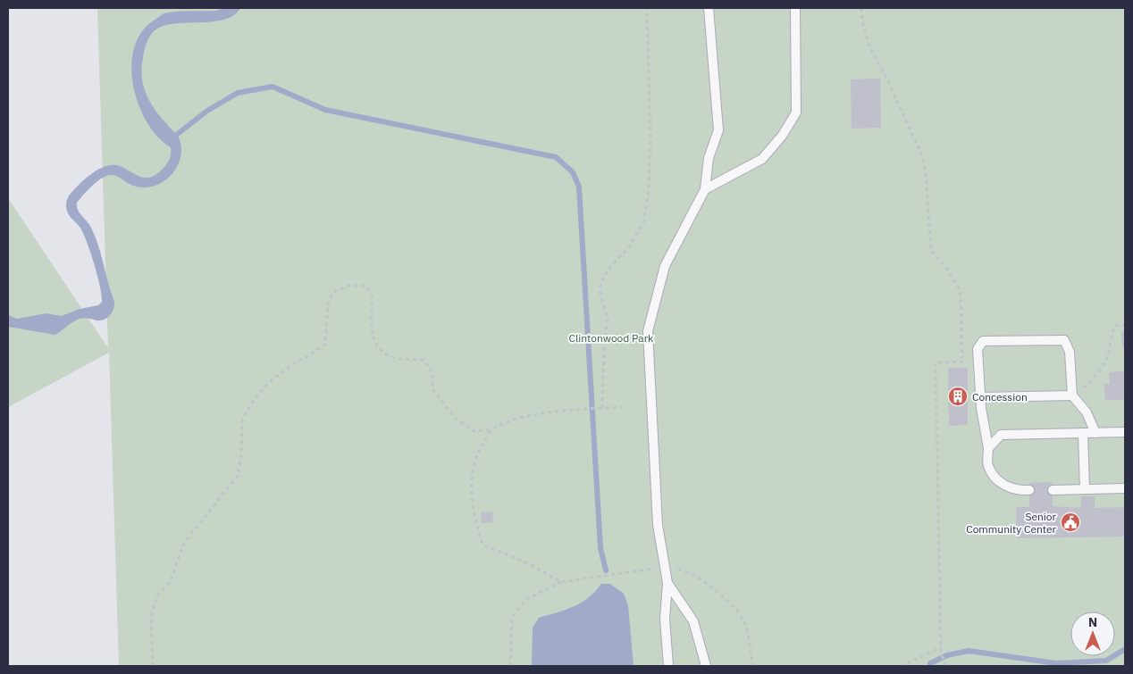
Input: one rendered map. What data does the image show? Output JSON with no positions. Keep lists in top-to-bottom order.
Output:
{
  "parks": ["Clintonwood Park"],
  "places": {
    "building": ["Concession"],
    "public building": ["Senior Community Center"]
  },
  "north": "top"
}
